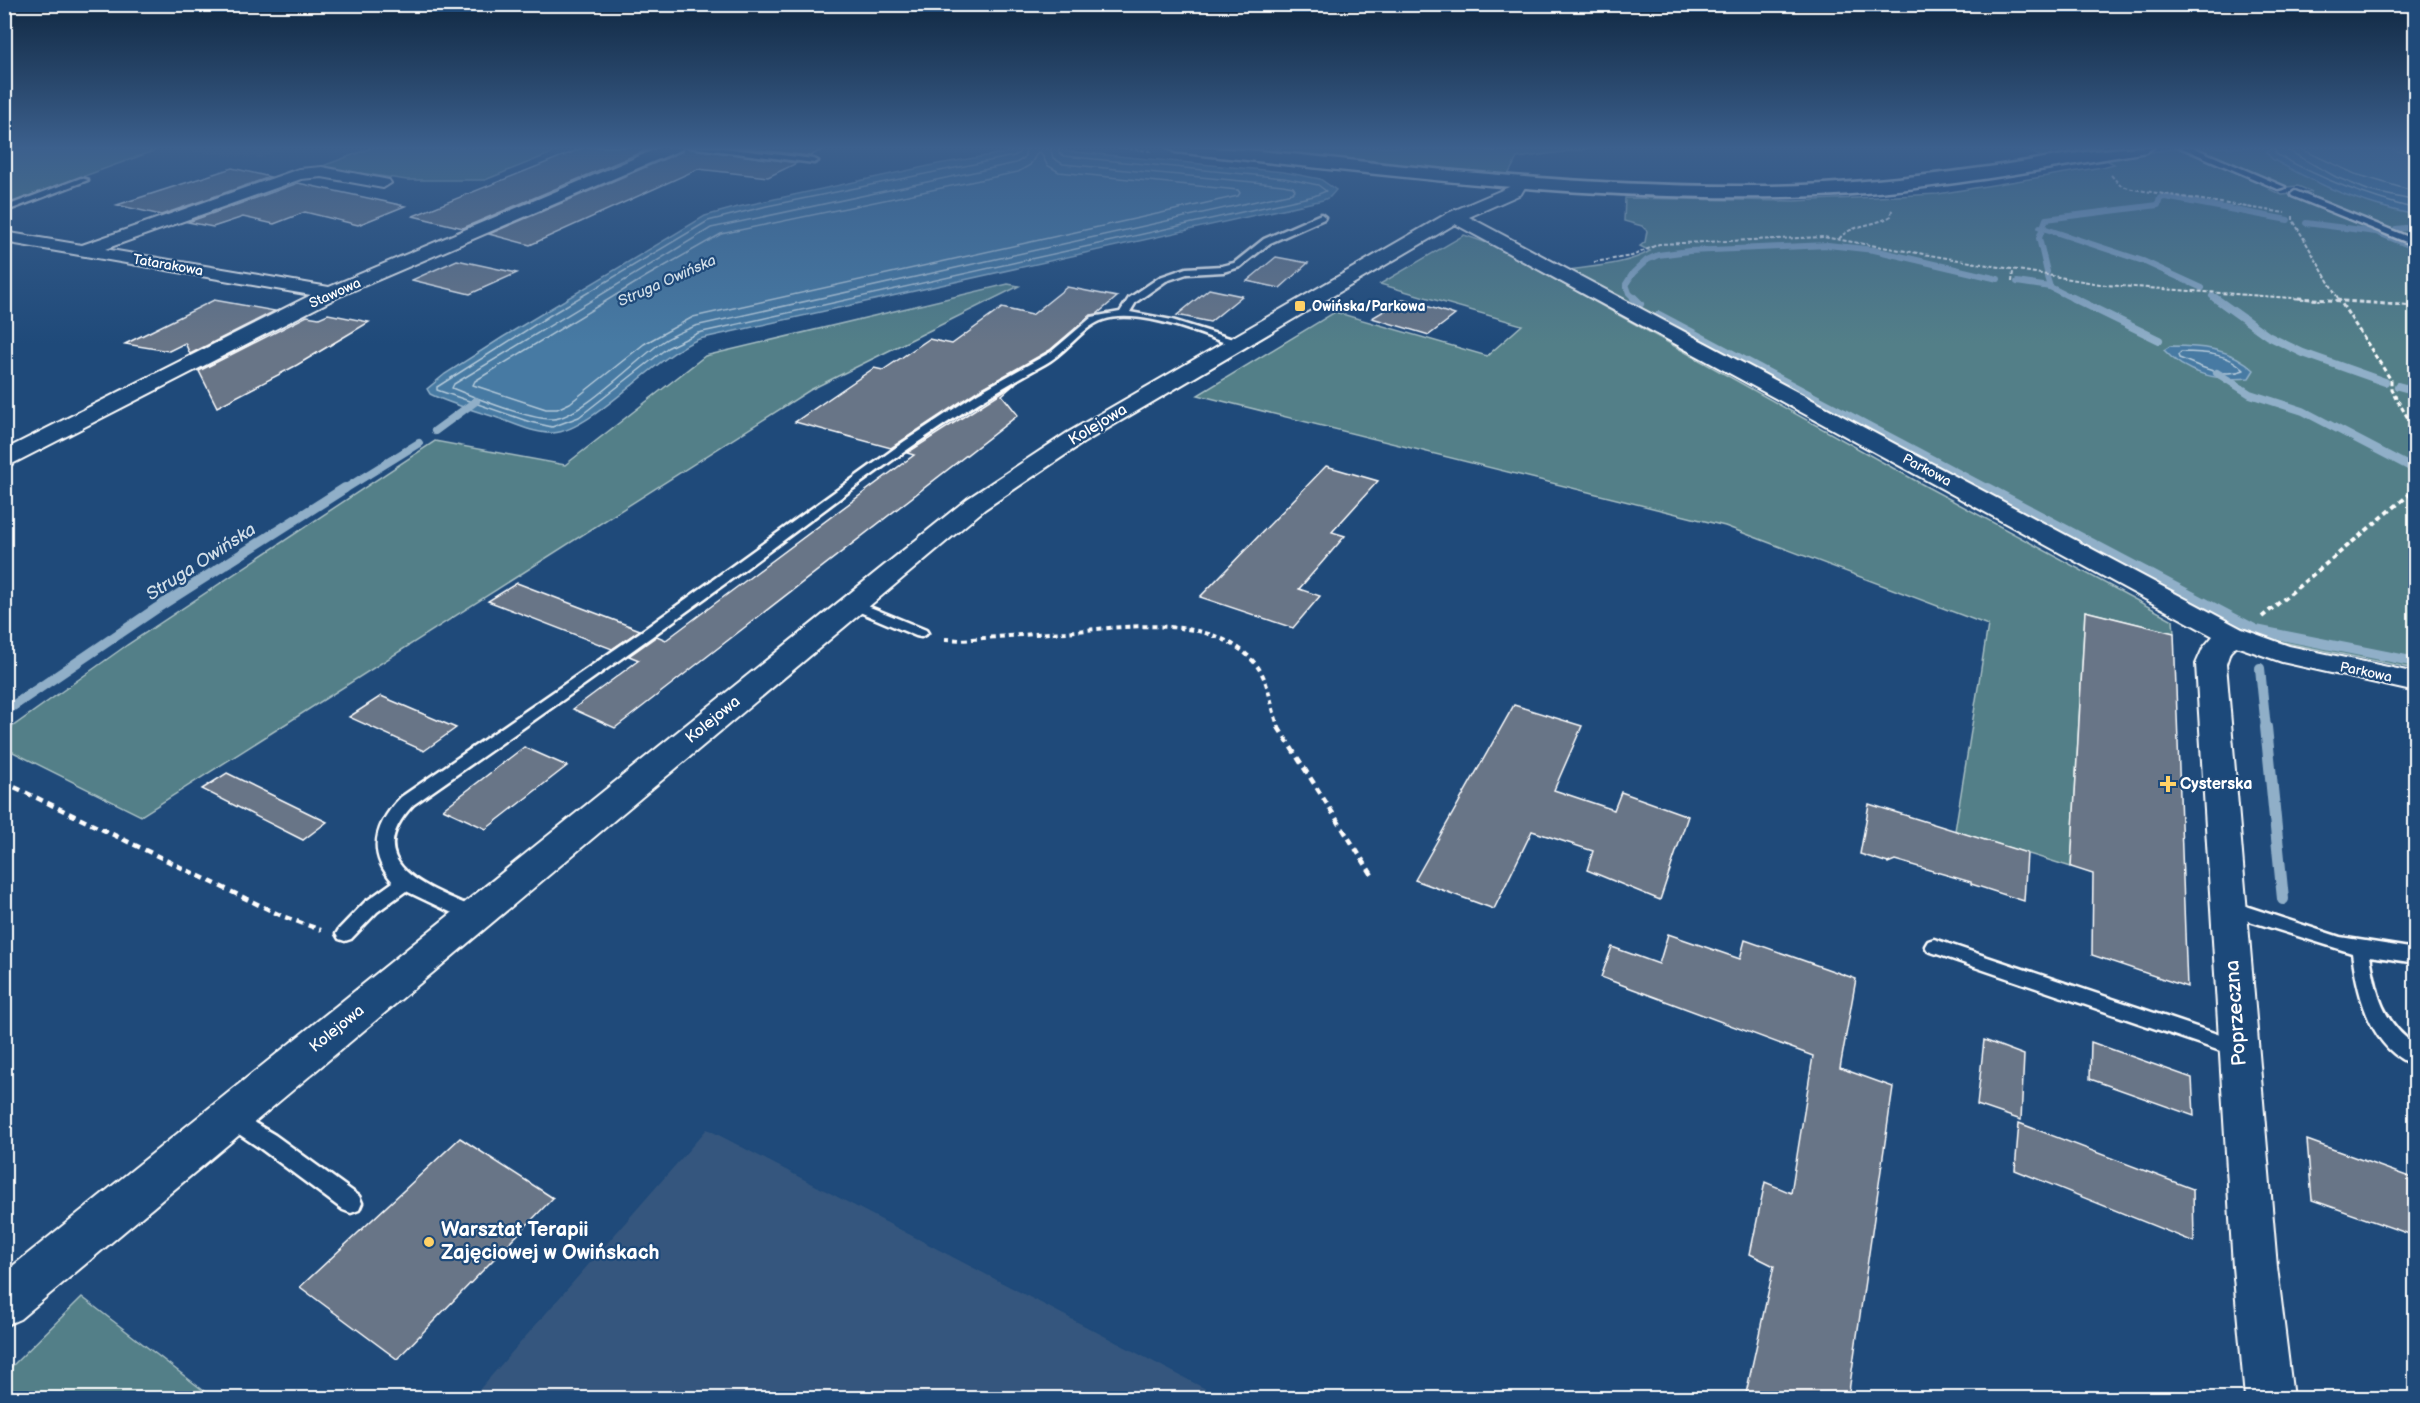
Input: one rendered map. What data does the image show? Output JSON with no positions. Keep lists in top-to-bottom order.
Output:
{
  "streets": {
    "street": [
      "Tatarakowa",
      "Stawowa",
      "Kolejowa",
      "Parkowa",
      "Poprzeczna"
    ]
  },
  "crossings": [
    ["Tatarakowa", "Stawowa"],
    ["Kolejowa", "Parkowa"],
    ["Parkowa", "Poprzeczna"]
  ],
  "water": ["Struga Owińska"],
  "places": {
    "transit": ["Owińska/Parkowa"],
    "health": ["Cysterska"],
    "other": ["Warsztat Terapii Zajęciowej w Owińskach"]
  }
}
